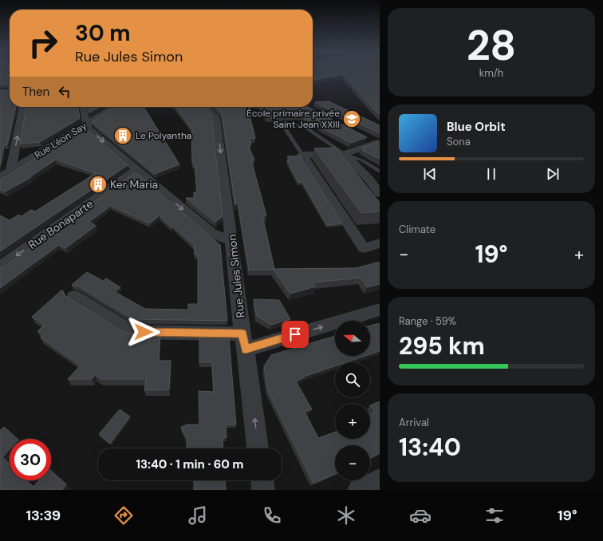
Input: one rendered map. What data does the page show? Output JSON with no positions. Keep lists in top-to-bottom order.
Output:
{
  "streets": {
    "street": ["Rue Léon Say", "Rue Bonaparte", "Rue Jules Simon"]
  },
  "one_way": ["Rue Bonaparte"],
  "places": {
    "school or university": ["École primaire privée Saint Jean XXIII"],
    "building": ["Le Polyantha", "Ker Maria"]
  },
  "north": "left",
  "page": {
    "tile": [
      ["28", "km/h"],
      "Climate",
      ["Range · 59%", "295 km"],
      ["Arrival", "13:40"]
    ],
    "turn": ["30 m", "Rue Jules Simon"],
    "then": "Then",
    "song": ["Blue Orbit", "Sona"],
    "heat": ["−", "19°", "+"],
    "map_buttons": ["+", "−"],
    "limit": "30",
    "trip": "13:40 · 1 min · 60 m",
    "tabs": ["13:39", "19°"]
  }
}
